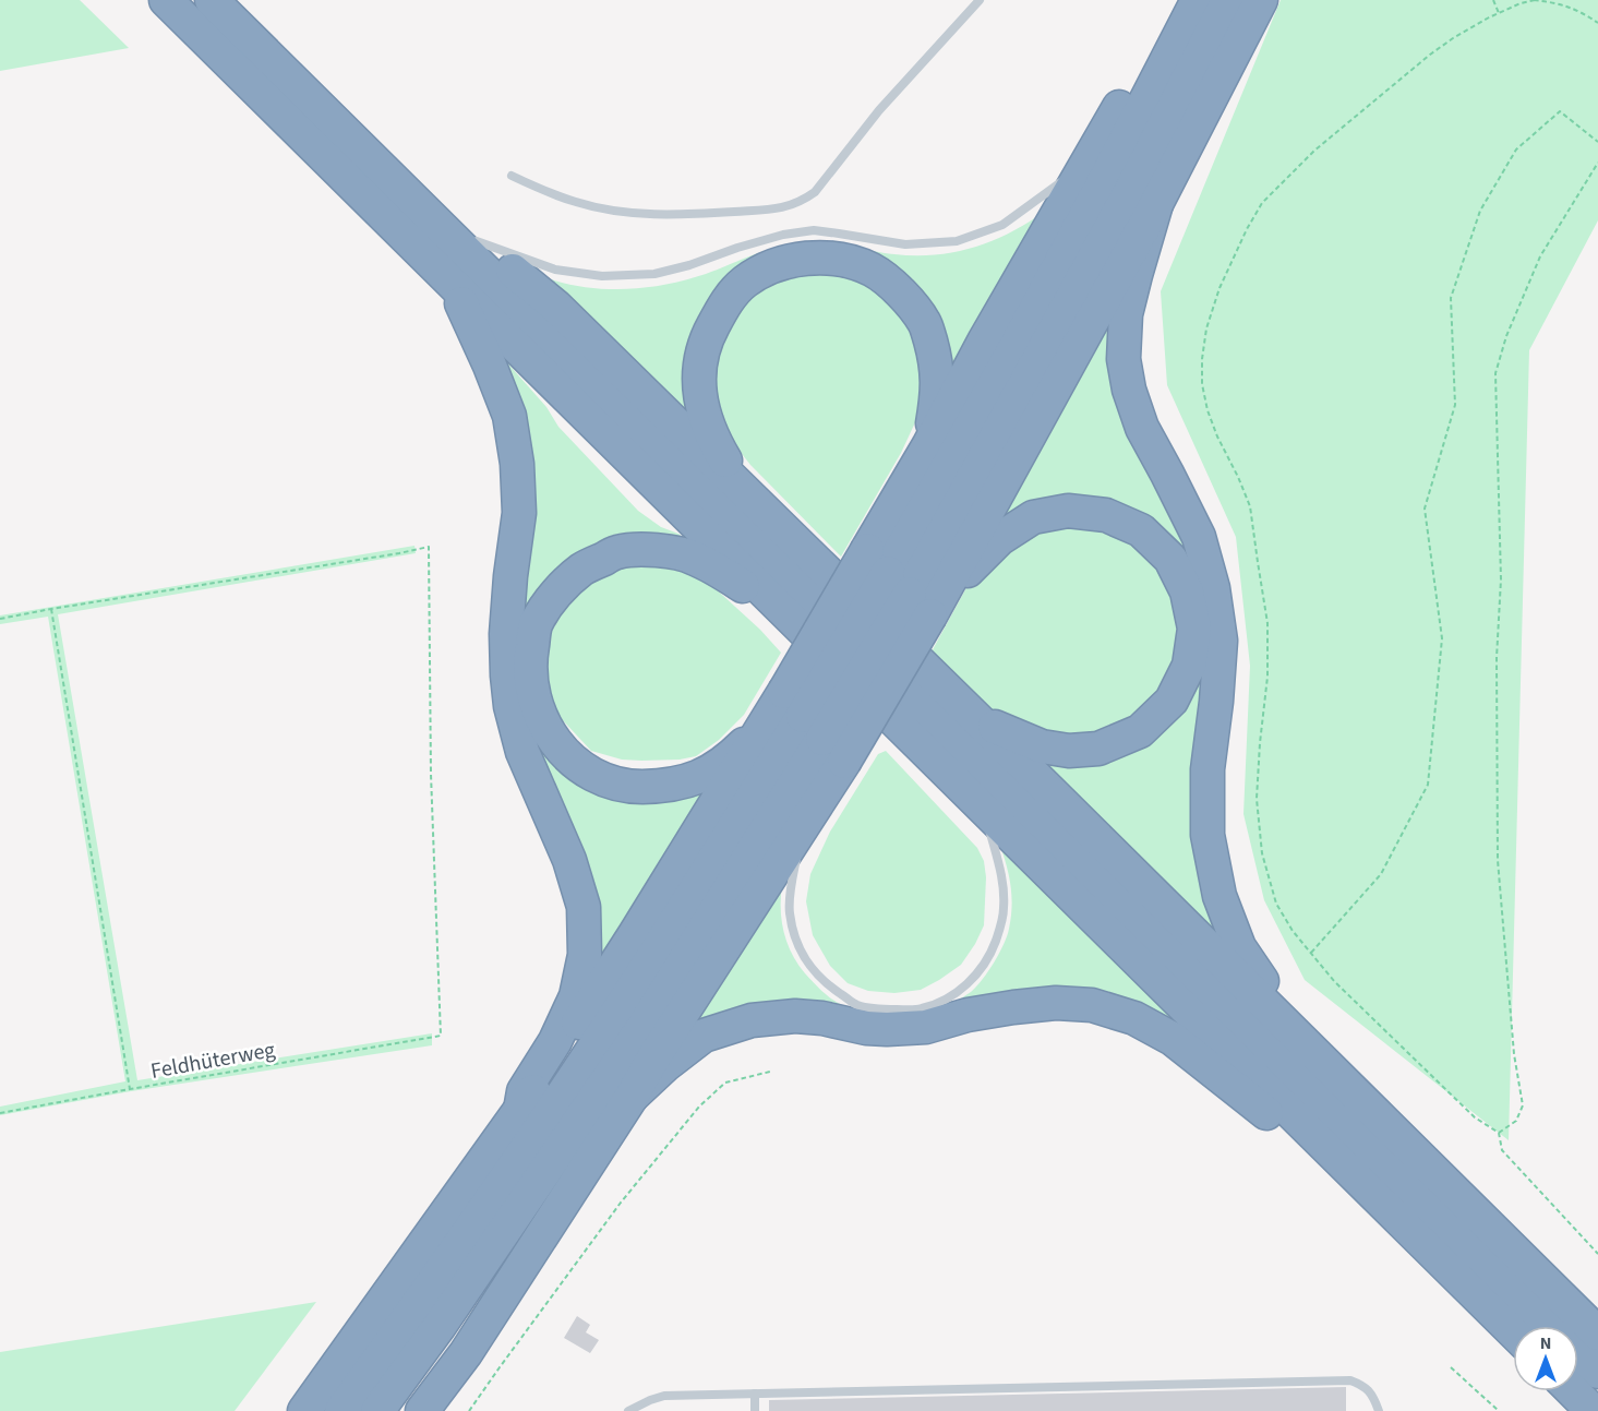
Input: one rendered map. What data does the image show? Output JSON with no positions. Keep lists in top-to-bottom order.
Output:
{
  "streets": {
    "path": ["Feldhüterweg"]
  },
  "north": "top"
}
